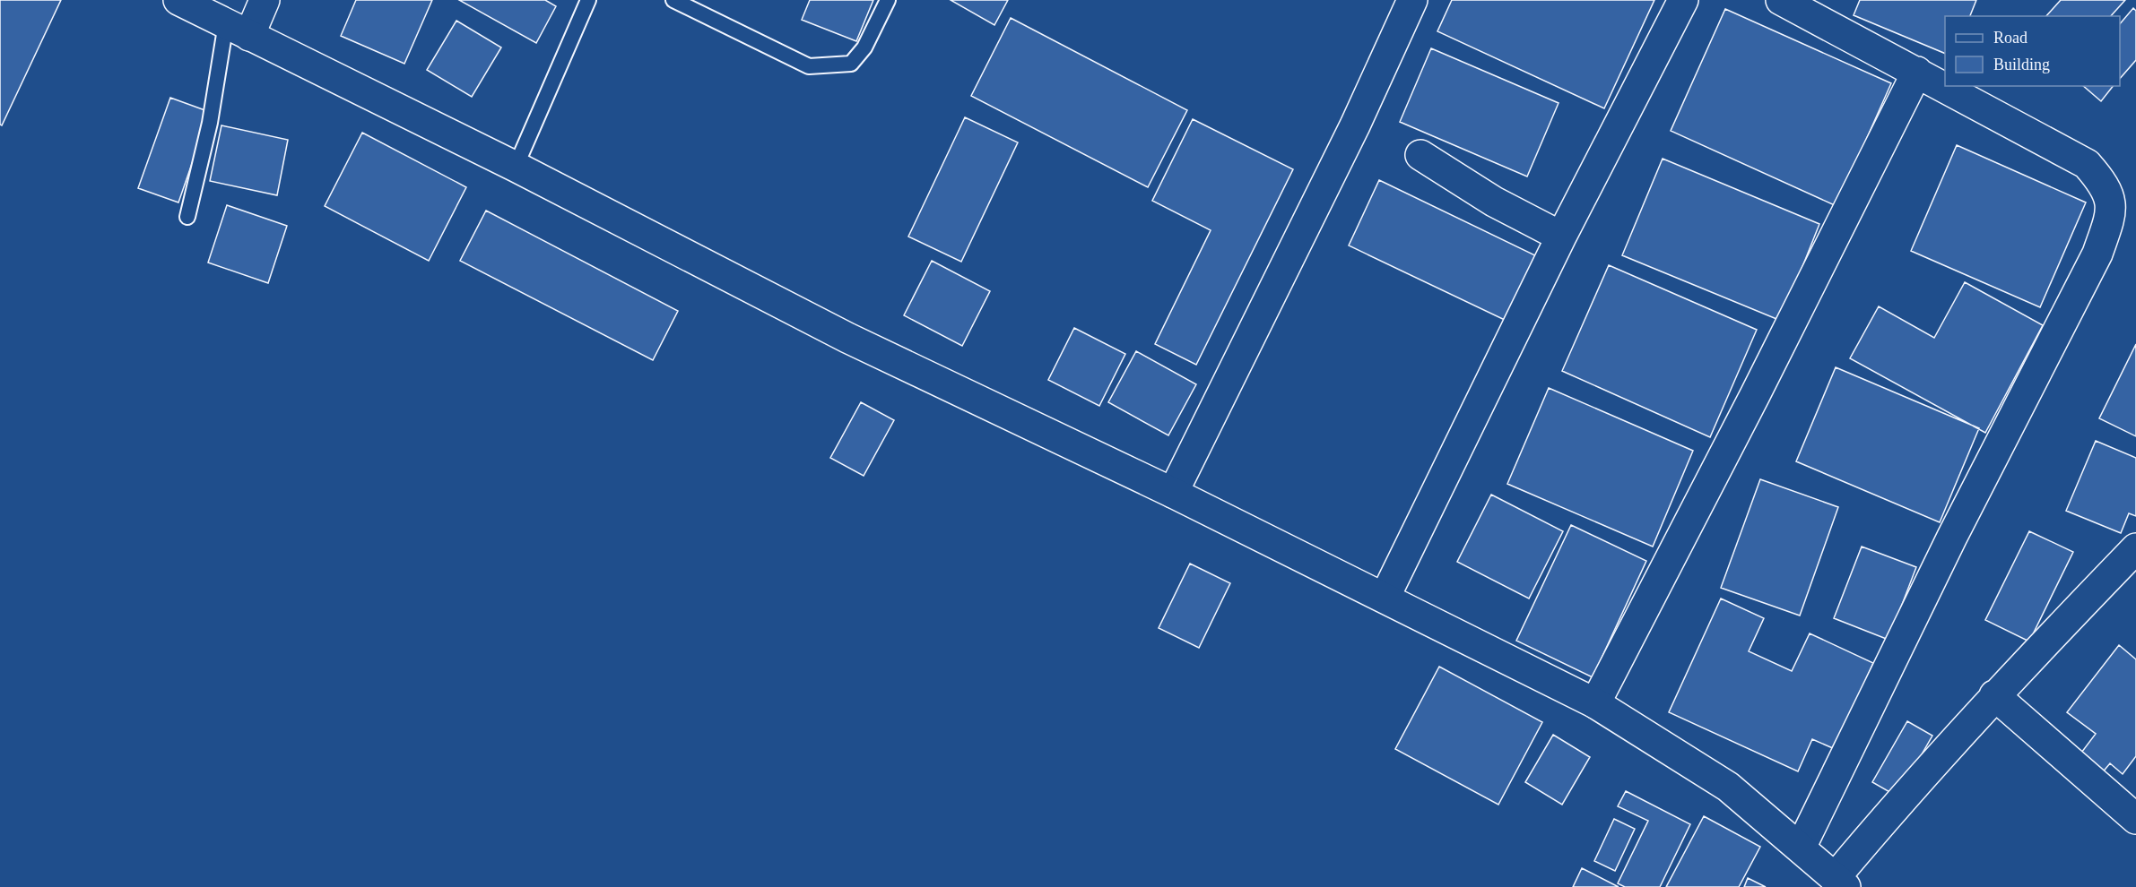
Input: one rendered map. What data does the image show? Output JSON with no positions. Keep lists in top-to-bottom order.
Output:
{
  "legend": ["Road", "Building"]
}
